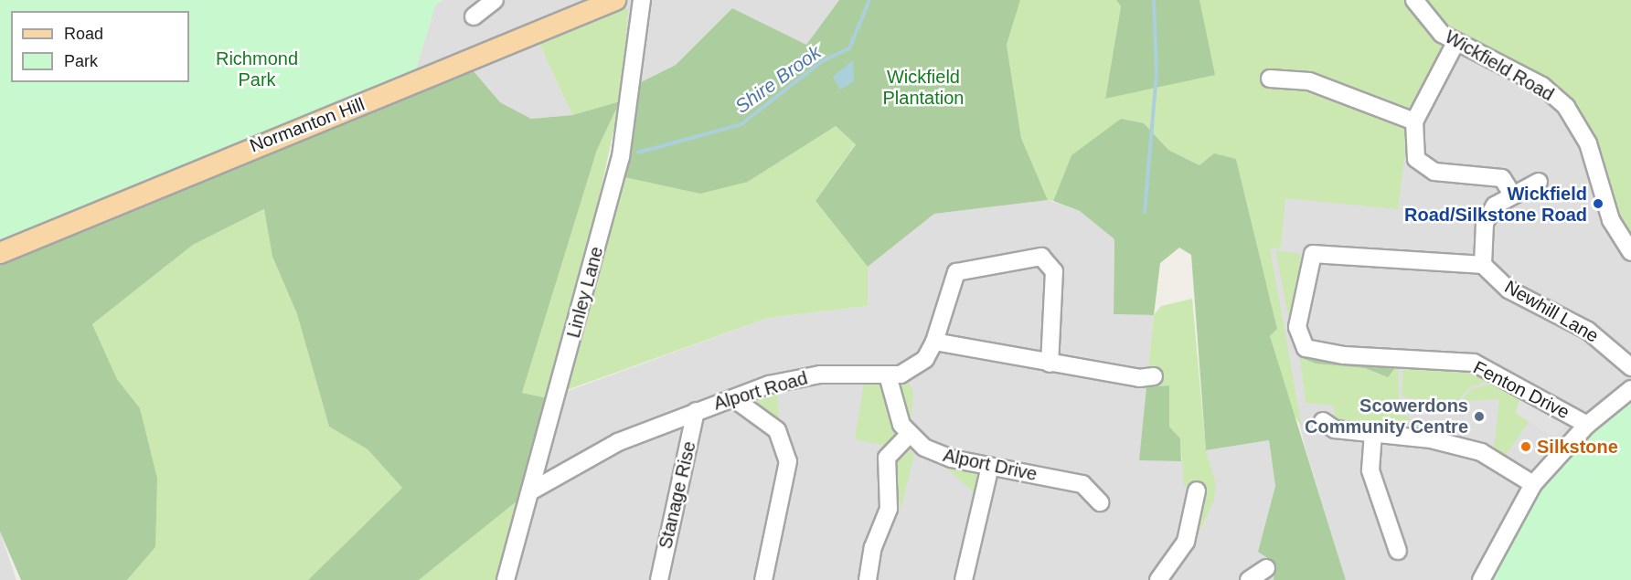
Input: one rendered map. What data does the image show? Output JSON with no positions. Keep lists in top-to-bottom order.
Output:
{
  "streets": {
    "main road": ["Normanton Hill"],
    "street": [
      "Wickfield Road",
      "Linley Lane",
      "Newhill Lane",
      "Fenton Drive",
      "Alport Road",
      "Alport Drive",
      "Stanage Rise"
    ]
  },
  "crossings": [
    ["Linley Lane", "Alport Road"],
    ["Newhill Lane", "Fenton Drive"],
    ["Alport Road", "Alport Drive"],
    ["Alport Road", "Stanage Rise"]
  ],
  "water": ["Shire Brook"],
  "parks": ["Richmond Park", "Wickfield Plantation"],
  "places": ["Wickfield Road/Silkstone Road", "Scowerdons Community Centre", "Silkstone"],
  "legend": ["Road", "Park"]
}
